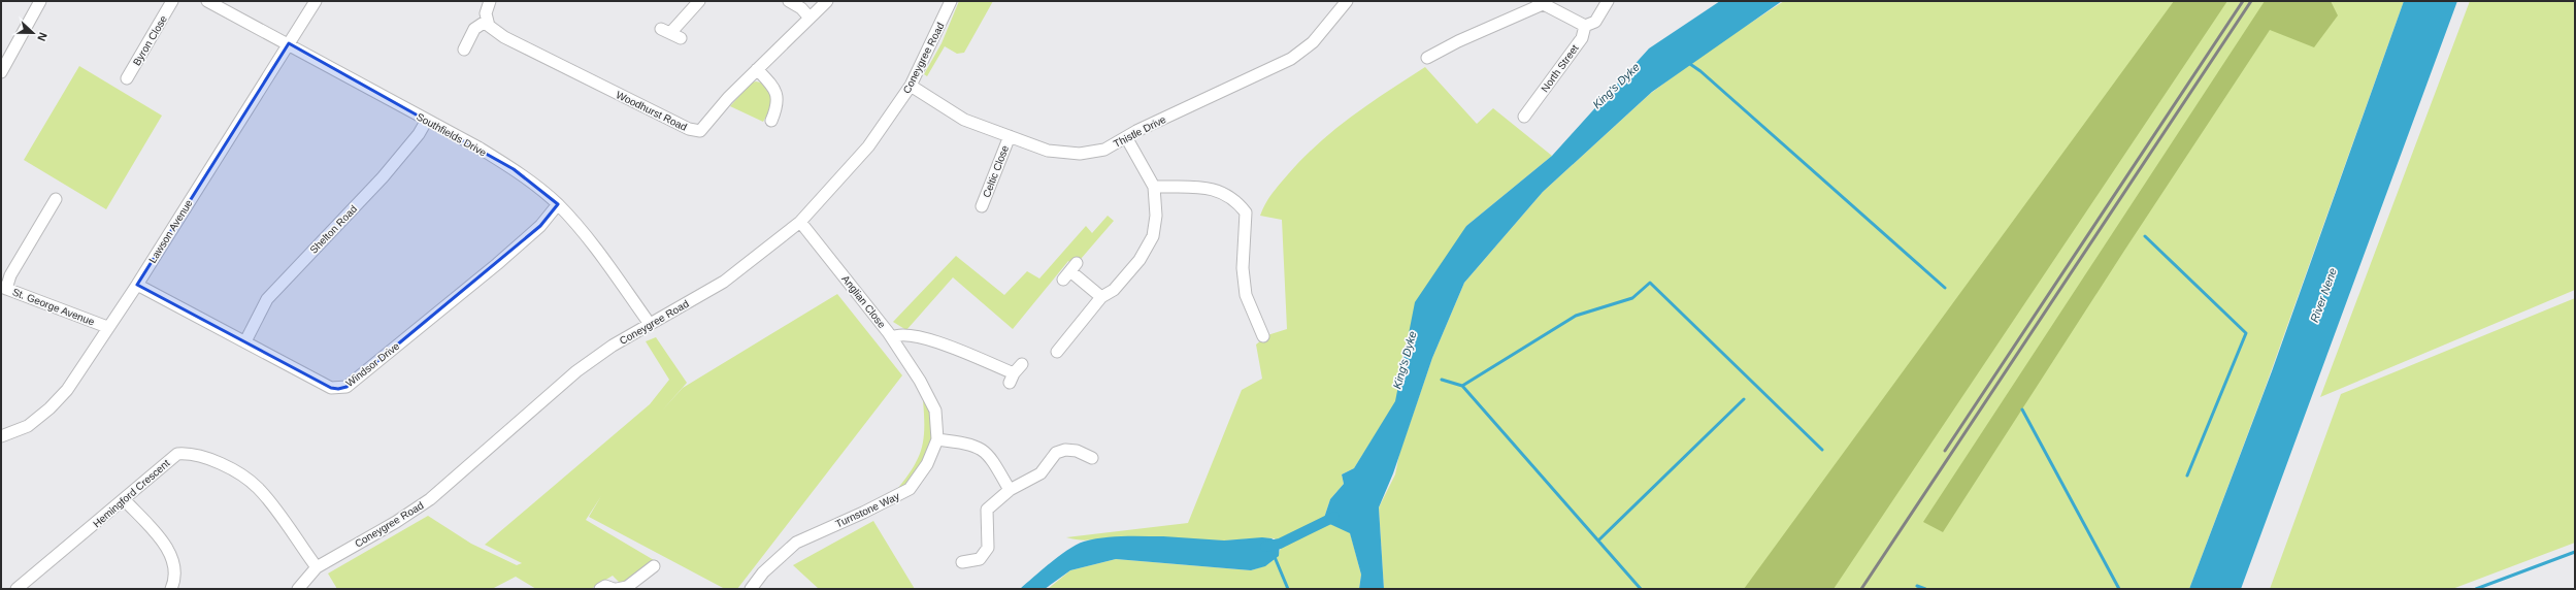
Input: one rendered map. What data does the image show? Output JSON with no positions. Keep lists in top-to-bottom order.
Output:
{
  "streets": {
    "street": [
      "Byron Close",
      "Coneygree Road",
      "North Street",
      "Woodhurst Road",
      "Thistle Drive",
      "Southfields Drive",
      "Celtic Close",
      "Shelton Road",
      "Lawson Avenue",
      "Anglian Close",
      "St. George Avenue",
      "Windsor Drive",
      "Hemingford Crescent",
      "Turnstone Way"
    ]
  },
  "crossings": [
    ["Coneygree Road", "Thistle Drive"],
    ["Coneygree Road", "Southfields Drive"],
    ["Coneygree Road", "Anglian Close"],
    ["Coneygree Road", "Hemingford Crescent"],
    ["Thistle Drive", "Celtic Close"],
    ["Southfields Drive", "Shelton Road"],
    ["Southfields Drive", "Lawson Avenue"],
    ["Southfields Drive", "Windsor Drive"],
    ["Shelton Road", "Windsor Drive"],
    ["Lawson Avenue", "St. George Avenue"],
    ["Lawson Avenue", "Windsor Drive"],
    ["Anglian Close", "Turnstone Way"]
  ],
  "water": ["King's Dyke", "River Nene"],
  "north": "right"
}
